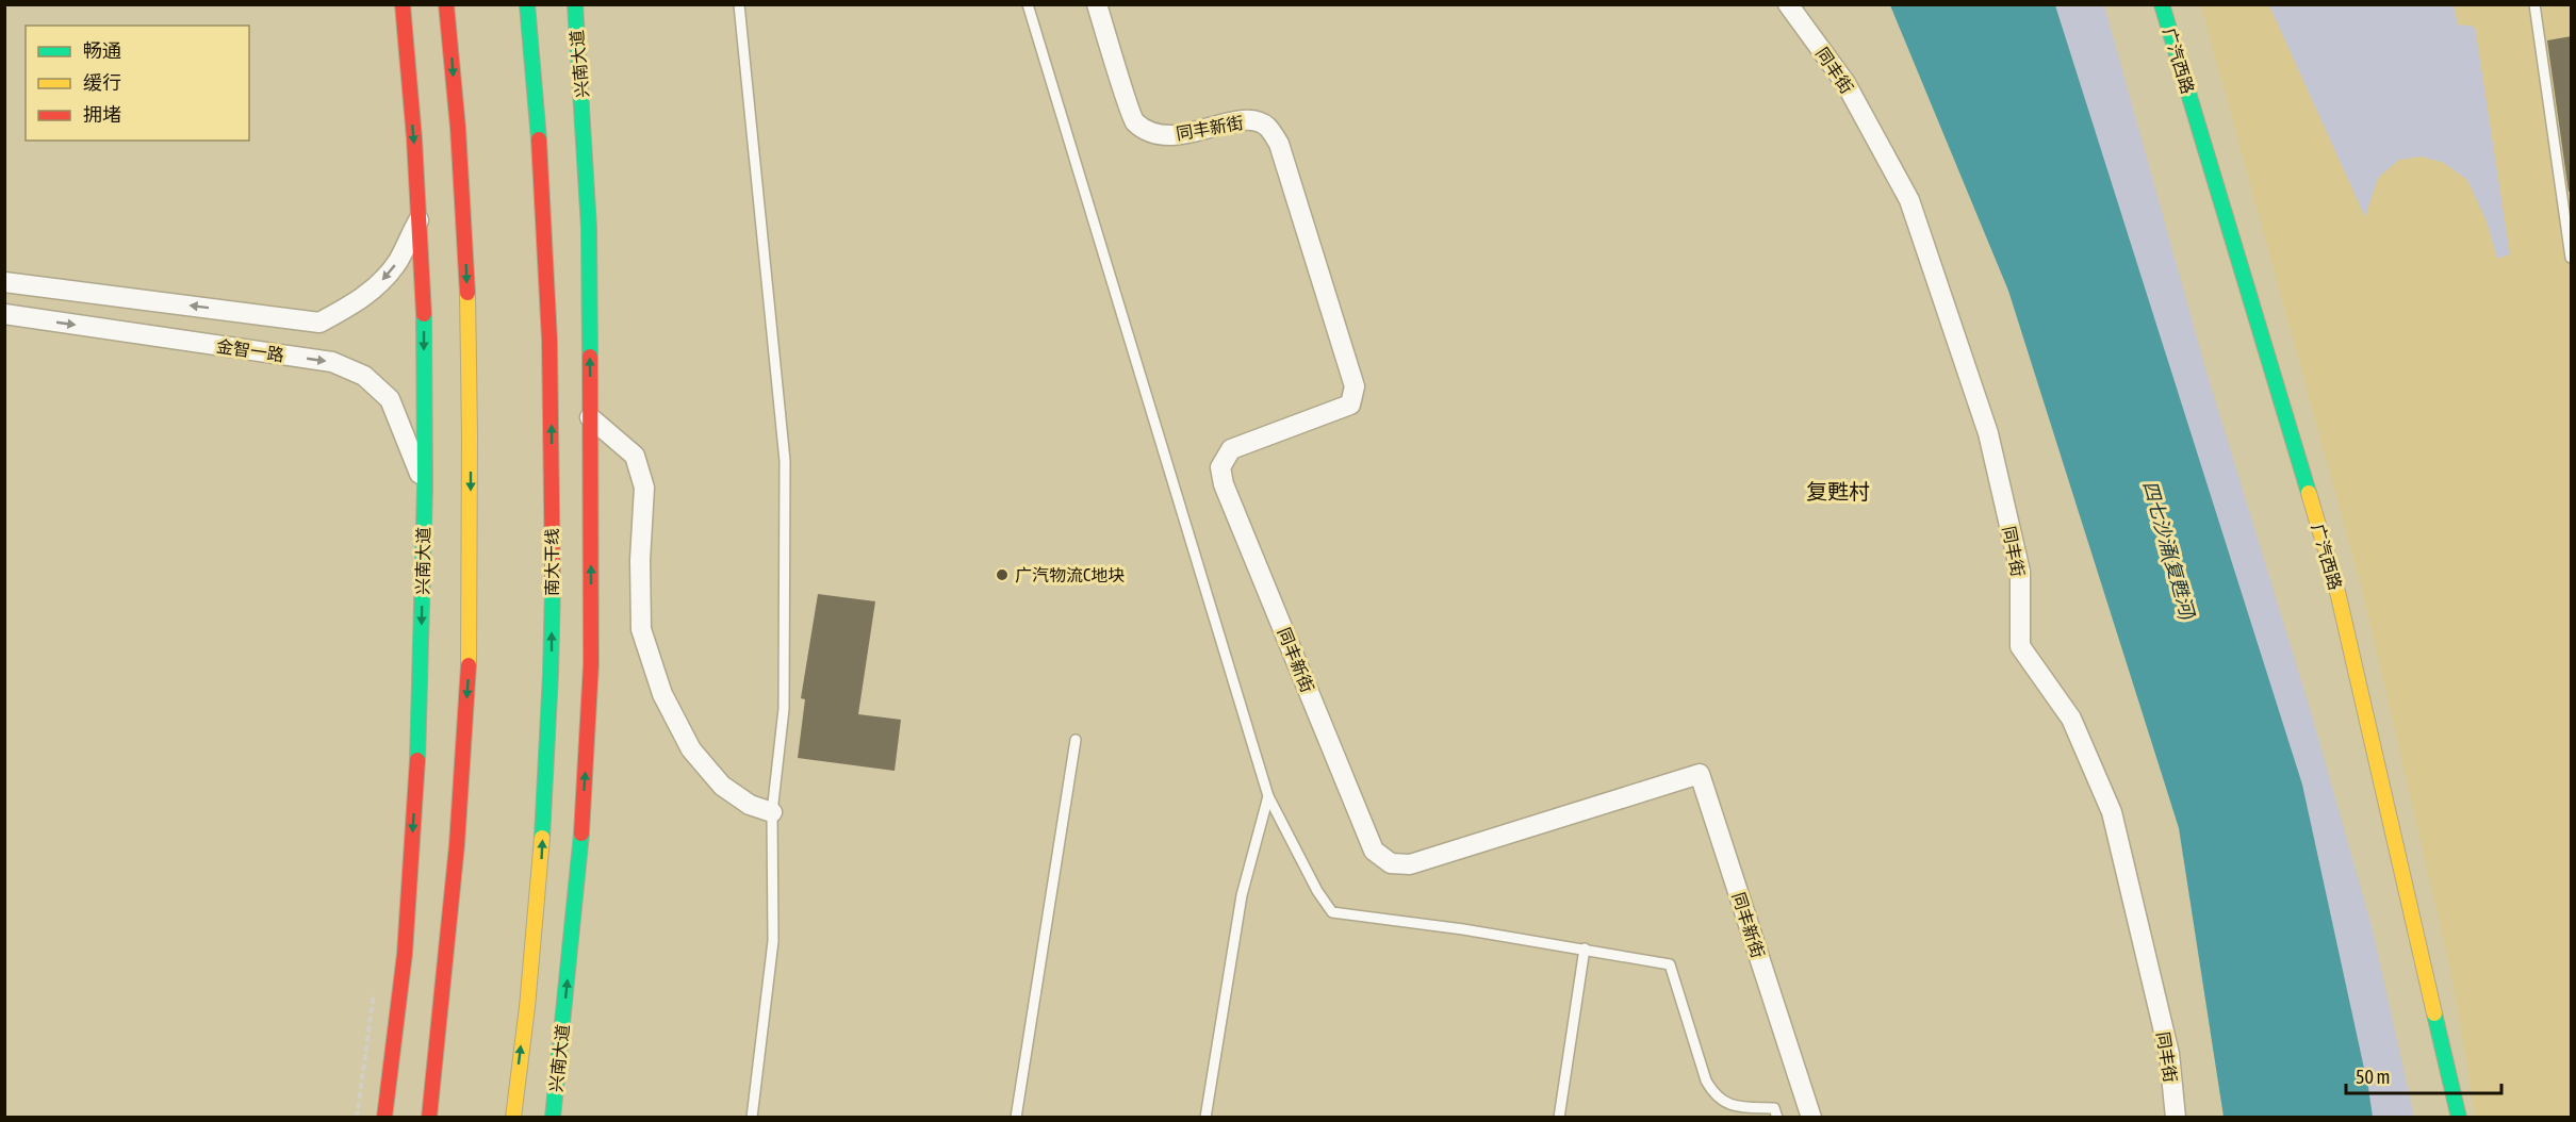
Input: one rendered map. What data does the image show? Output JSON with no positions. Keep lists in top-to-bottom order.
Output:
{
  "streets": {
    "main road": ["广汽西路", "兴南大道", "南大干线"],
    "street": ["同丰街", "同丰新街", "金智一路"]
  },
  "crossings": [
    ["兴南大道", "金智一路"]
  ],
  "districts": ["复甦村"],
  "water": ["四七沙涌(复甦河)"],
  "places": ["广汽物流C地块"],
  "legend": ["畅通", "缓行", "拥堵"],
  "scale_bar": "50 m"
}
